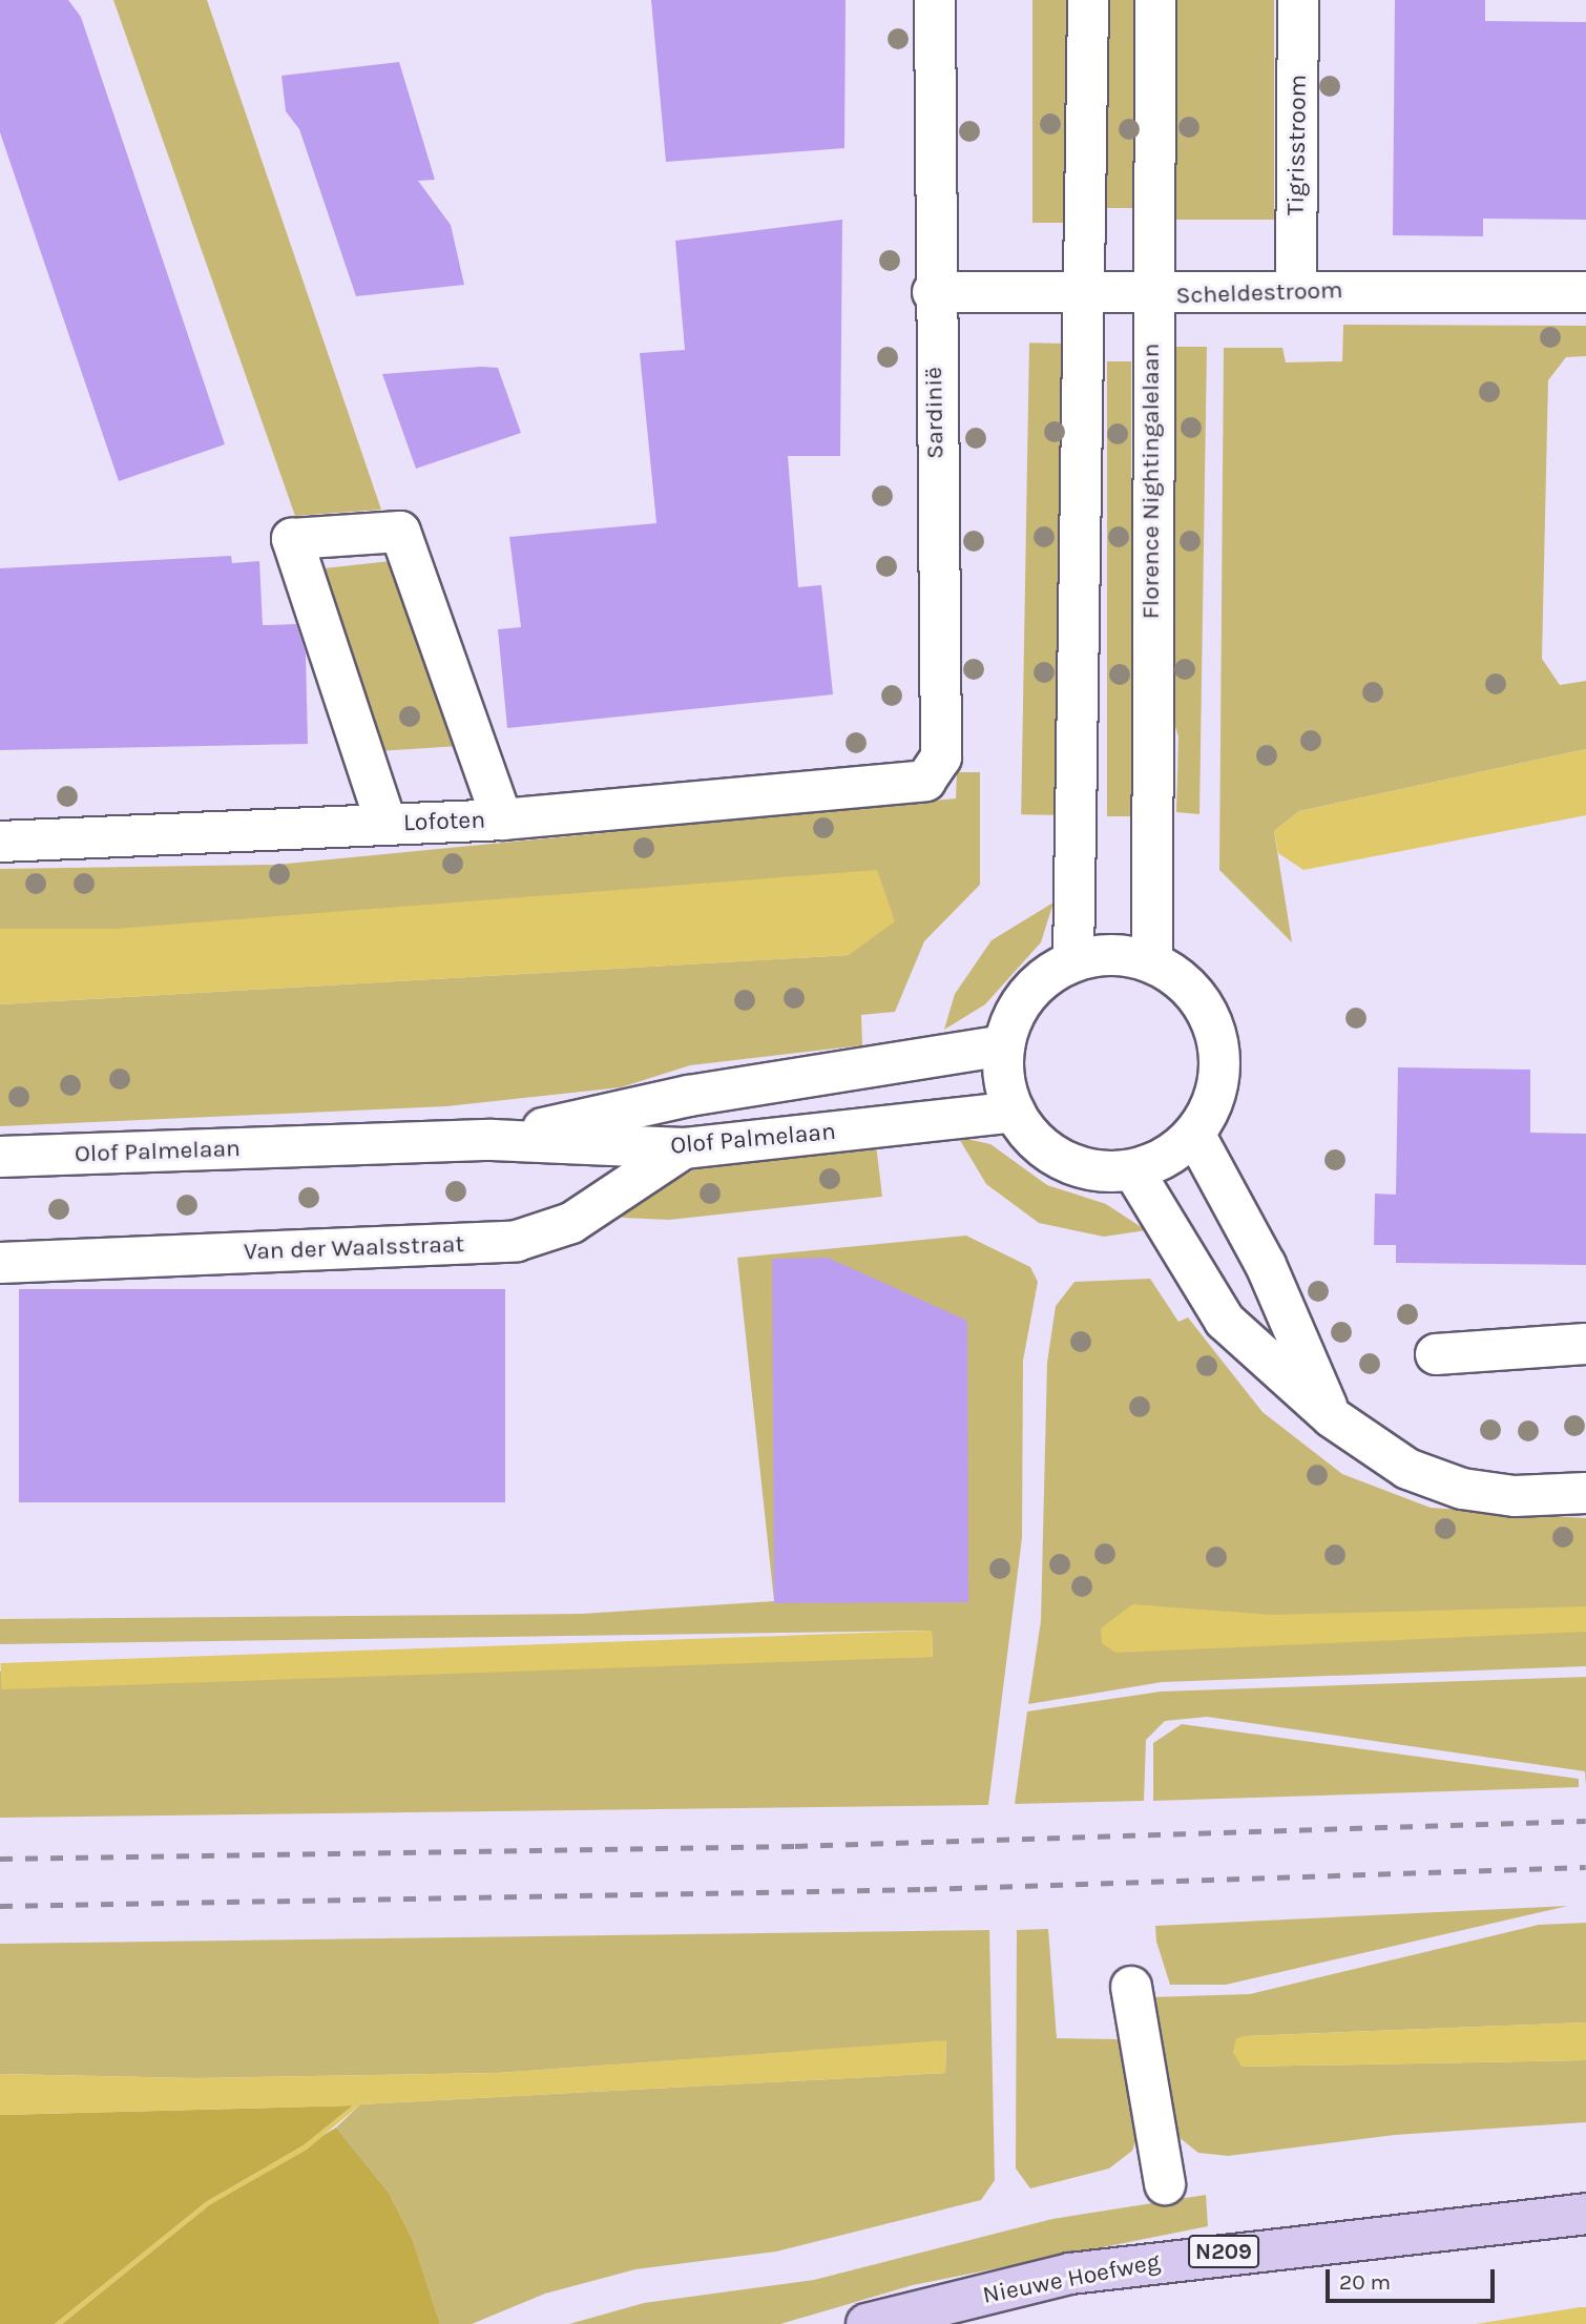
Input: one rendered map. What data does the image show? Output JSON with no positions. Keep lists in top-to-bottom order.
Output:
{
  "streets": {
    "main road": ["N209", "Nieuwe Hoefweg"],
    "street": [
      "Tigrisstroom",
      "Scheldestroom",
      "Sardinië",
      "Florence Nightingalelaan",
      "Lofoten",
      "Olof Palmelaan",
      "Van der Waalsstraat"
    ]
  },
  "crossings": [
    ["Tigrisstroom", "Scheldestroom"],
    ["Scheldestroom", "Sardinië"],
    ["Scheldestroom", "Florence Nightingalelaan"],
    ["Sardinië", "Lofoten"],
    ["Florence Nightingalelaan", "Olof Palmelaan"],
    ["Olof Palmelaan", "Van der Waalsstraat"]
  ],
  "scale_bar": "20 m"
}
